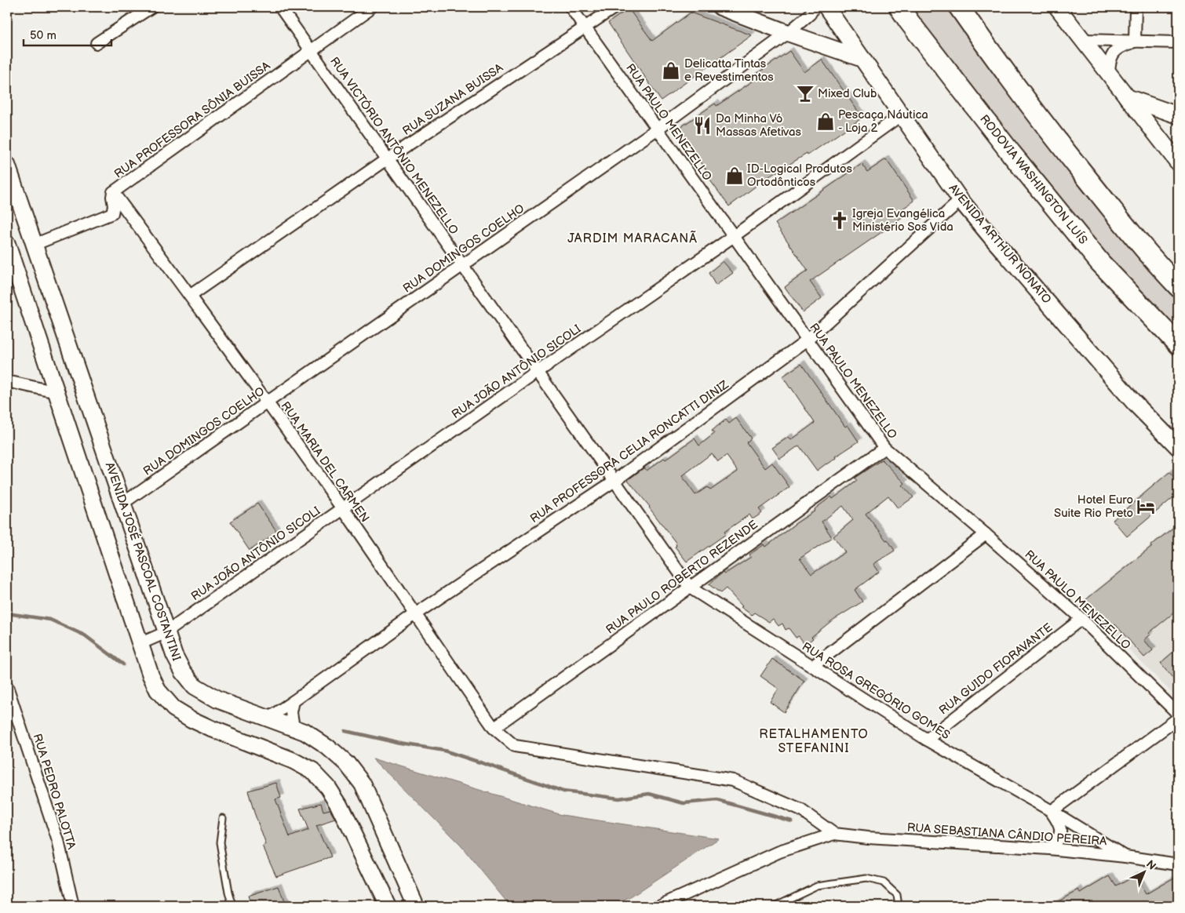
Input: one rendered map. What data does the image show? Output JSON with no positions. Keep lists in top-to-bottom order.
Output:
{
  "streets": {
    "highway": ["RODOVIA WASHINGTON LUÍS"],
    "main road": ["AVENIDA ARTHUR NONATO", "AVENIDA JOSÉ PASCOAL COSTANTINI"],
    "street": [
      "RUA SUZANA BUISSA",
      "RUA PROFESSORA SÔNIA BUISSA",
      "RUA PAULO MENEZELLO",
      "RUA VICTÓRIO ANTÔNIO MENEZELLO",
      "RUA DOMINGOS COELHO",
      "RUA JOÃO ANTÔNIO SICOLI",
      "RUA PROFESSORA CELIA RONCATTI DINIZ",
      "RUA MARIA DEL CARMEN",
      "RUA PAULO ROBERTO REZENDE",
      "RUA GUIDO FIORAVANTE",
      "RUA ROSA GREGÓRIO GOMES",
      "RUA PEDRO PALOTTA",
      "RUA SEBASTIANA CÂNDIO PEREIRA"
    ]
  },
  "crossings": [
    ["RUA SUZANA BUISSA", "RUA PAULO MENEZELLO"],
    ["RUA SUZANA BUISSA", "RUA VICTÓRIO ANTÔNIO MENEZELLO"],
    ["RUA SUZANA BUISSA", "RUA MARIA DEL CARMEN"],
    ["RUA PROFESSORA SÔNIA BUISSA", "RUA VICTÓRIO ANTÔNIO MENEZELLO"],
    ["RUA PROFESSORA SÔNIA BUISSA", "RUA MARIA DEL CARMEN"],
    ["RUA PROFESSORA SÔNIA BUISSA", "AVENIDA JOSÉ PASCOAL COSTANTINI"],
    ["RUA PAULO MENEZELLO", "RUA DOMINGOS COELHO"],
    ["RUA PAULO MENEZELLO", "RUA JOÃO ANTÔNIO SICOLI"],
    ["RUA PAULO MENEZELLO", "RUA PROFESSORA CELIA RONCATTI DINIZ"],
    ["RUA PAULO MENEZELLO", "RUA PAULO ROBERTO REZENDE"],
    ["RUA PAULO MENEZELLO", "RUA GUIDO FIORAVANTE"],
    ["RUA VICTÓRIO ANTÔNIO MENEZELLO", "RUA DOMINGOS COELHO"],
    ["RUA VICTÓRIO ANTÔNIO MENEZELLO", "RUA JOÃO ANTÔNIO SICOLI"],
    ["RUA VICTÓRIO ANTÔNIO MENEZELLO", "RUA PROFESSORA CELIA RONCATTI DINIZ"],
    ["RUA VICTÓRIO ANTÔNIO MENEZELLO", "RUA PAULO ROBERTO REZENDE"],
    ["RUA VICTÓRIO ANTÔNIO MENEZELLO", "RUA ROSA GREGÓRIO GOMES"],
    ["AVENIDA ARTHUR NONATO", "RUA JOÃO ANTÔNIO SICOLI"],
    ["AVENIDA ARTHUR NONATO", "RUA PROFESSORA CELIA RONCATTI DINIZ"],
    ["RUA DOMINGOS COELHO", "RUA MARIA DEL CARMEN"],
    ["RUA DOMINGOS COELHO", "AVENIDA JOSÉ PASCOAL COSTANTINI"],
    ["RUA JOÃO ANTÔNIO SICOLI", "RUA MARIA DEL CARMEN"],
    ["RUA JOÃO ANTÔNIO SICOLI", "AVENIDA JOSÉ PASCOAL COSTANTINI"],
    ["RUA PROFESSORA CELIA RONCATTI DINIZ", "RUA MARIA DEL CARMEN"],
    ["RUA PROFESSORA CELIA RONCATTI DINIZ", "AVENIDA JOSÉ PASCOAL COSTANTINI"],
    ["RUA MARIA DEL CARMEN", "RUA PAULO ROBERTO REZENDE"],
    ["RUA MARIA DEL CARMEN", "RUA SEBASTIANA CÂNDIO PEREIRA"],
    ["RUA PAULO ROBERTO REZENDE", "RUA ROSA GREGÓRIO GOMES"],
    ["RUA GUIDO FIORAVANTE", "RUA ROSA GREGÓRIO GOMES"],
    ["RUA ROSA GREGÓRIO GOMES", "RUA SEBASTIANA CÂNDIO PEREIRA"]
  ],
  "districts": ["JARDIM MARACANÃ", "RETALHAMENTO STEFANINI"],
  "places": {
    "shop": ["Delicatta Tintas e Revestimentos", "Pescaça Náutica - Loja 2", "ID-Logical Produtos Ortodônticos"],
    "bar": ["Mixed Club"],
    "restaurant": ["Da Minha Vó Massas Afetivas"],
    "church": ["Igreja Evangélica Ministério Sos Vida"],
    "hotel": ["Hotel Euro Suite Rio Preto"]
  },
  "scale_bar": "50 m",
  "north": "top right"
}
